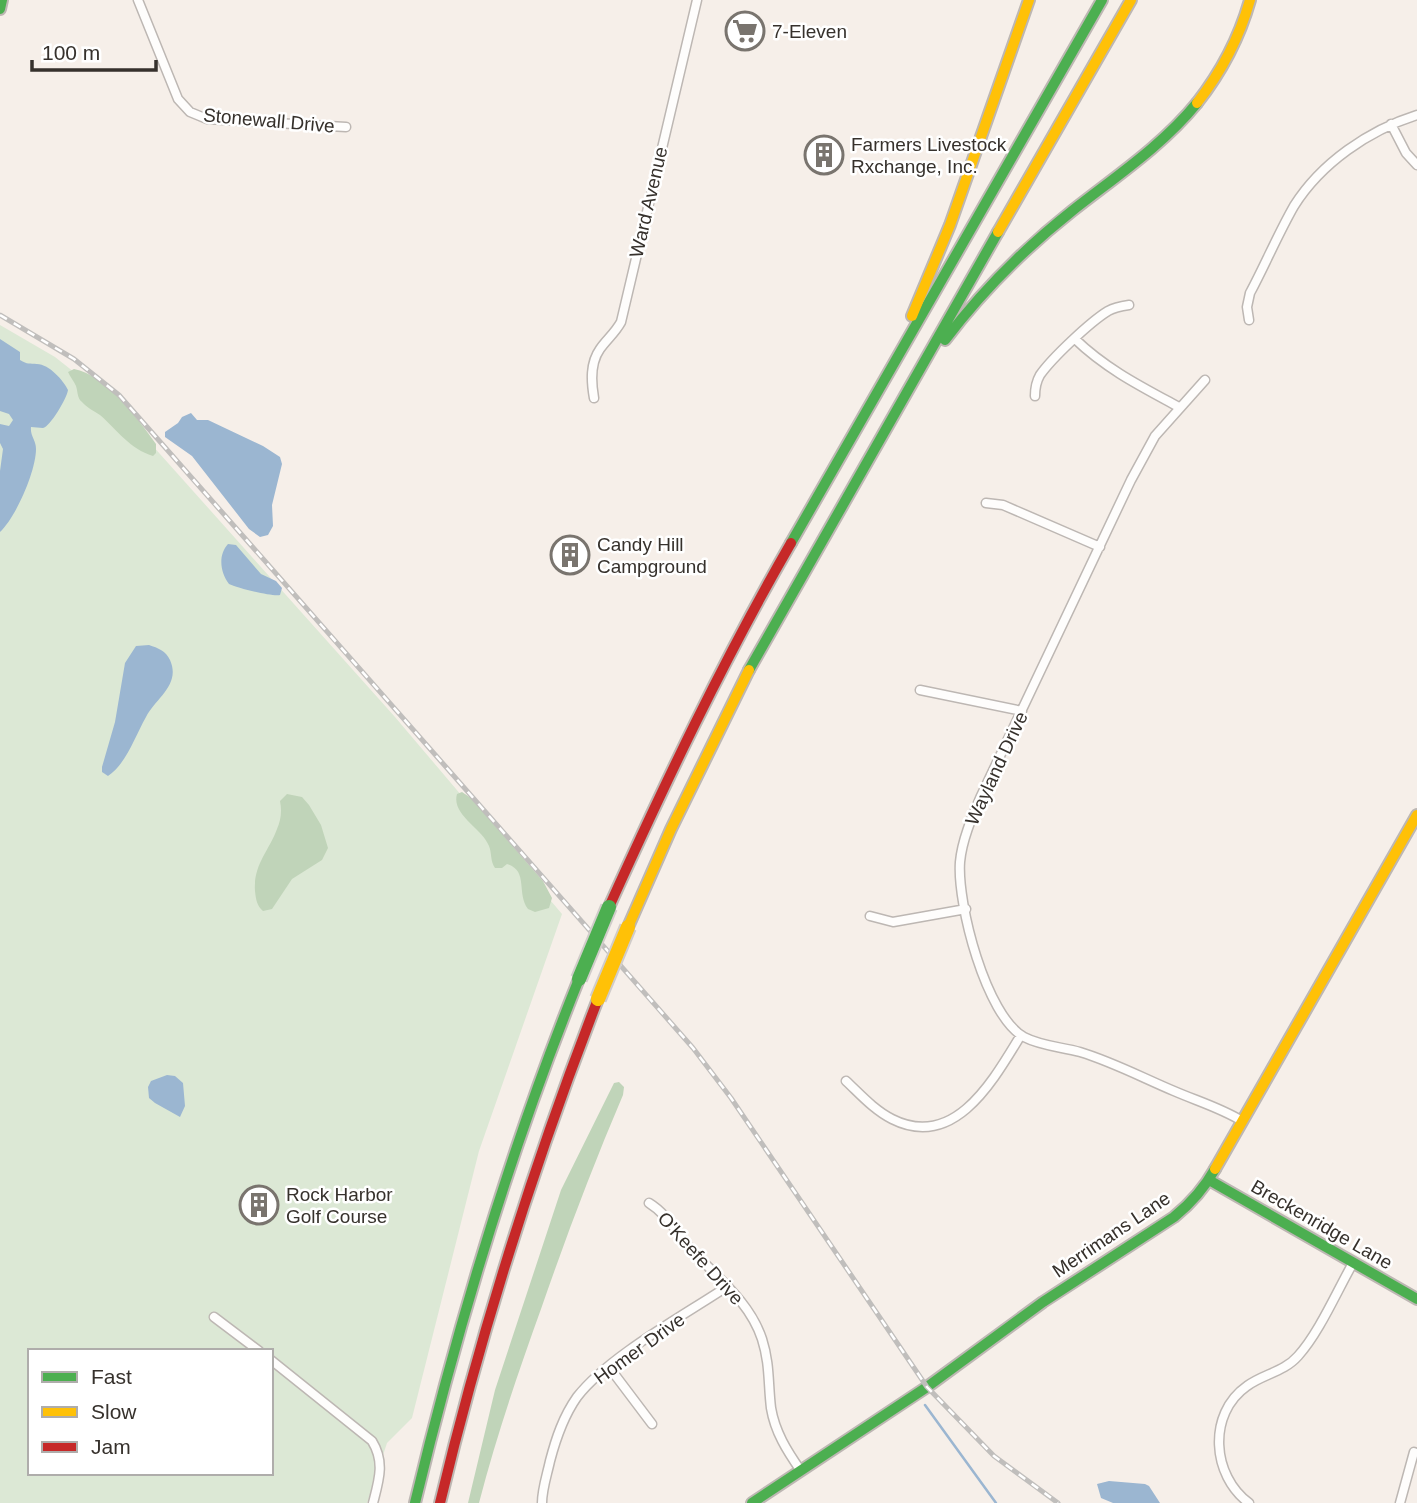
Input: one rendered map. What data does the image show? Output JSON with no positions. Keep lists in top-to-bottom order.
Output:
{
  "streets": {
    "main road": ["Breckenridge Lane", "Merrimans Lane"],
    "street": [
      "Stonewall Drive",
      "Ward Avenue",
      "Wayland Drive",
      "O'Keefe Drive",
      "Homer Drive"
    ]
  },
  "crossings": [
    ["Wayland Drive", "Merrimans Lane"],
    ["Breckenridge Lane", "Merrimans Lane"],
    ["Merrimans Lane", "O'Keefe Drive"],
    ["O'Keefe Drive", "Homer Drive"]
  ],
  "places": {
    "supermarket": ["7-Eleven"],
    "building": ["Farmers Livestock Rxchange, Inc.", "Candy Hill Campground", "Rock Harbor Golf Course"]
  },
  "legend": ["Fast", "Slow", "Jam"],
  "scale_bar": "100 m"
}
